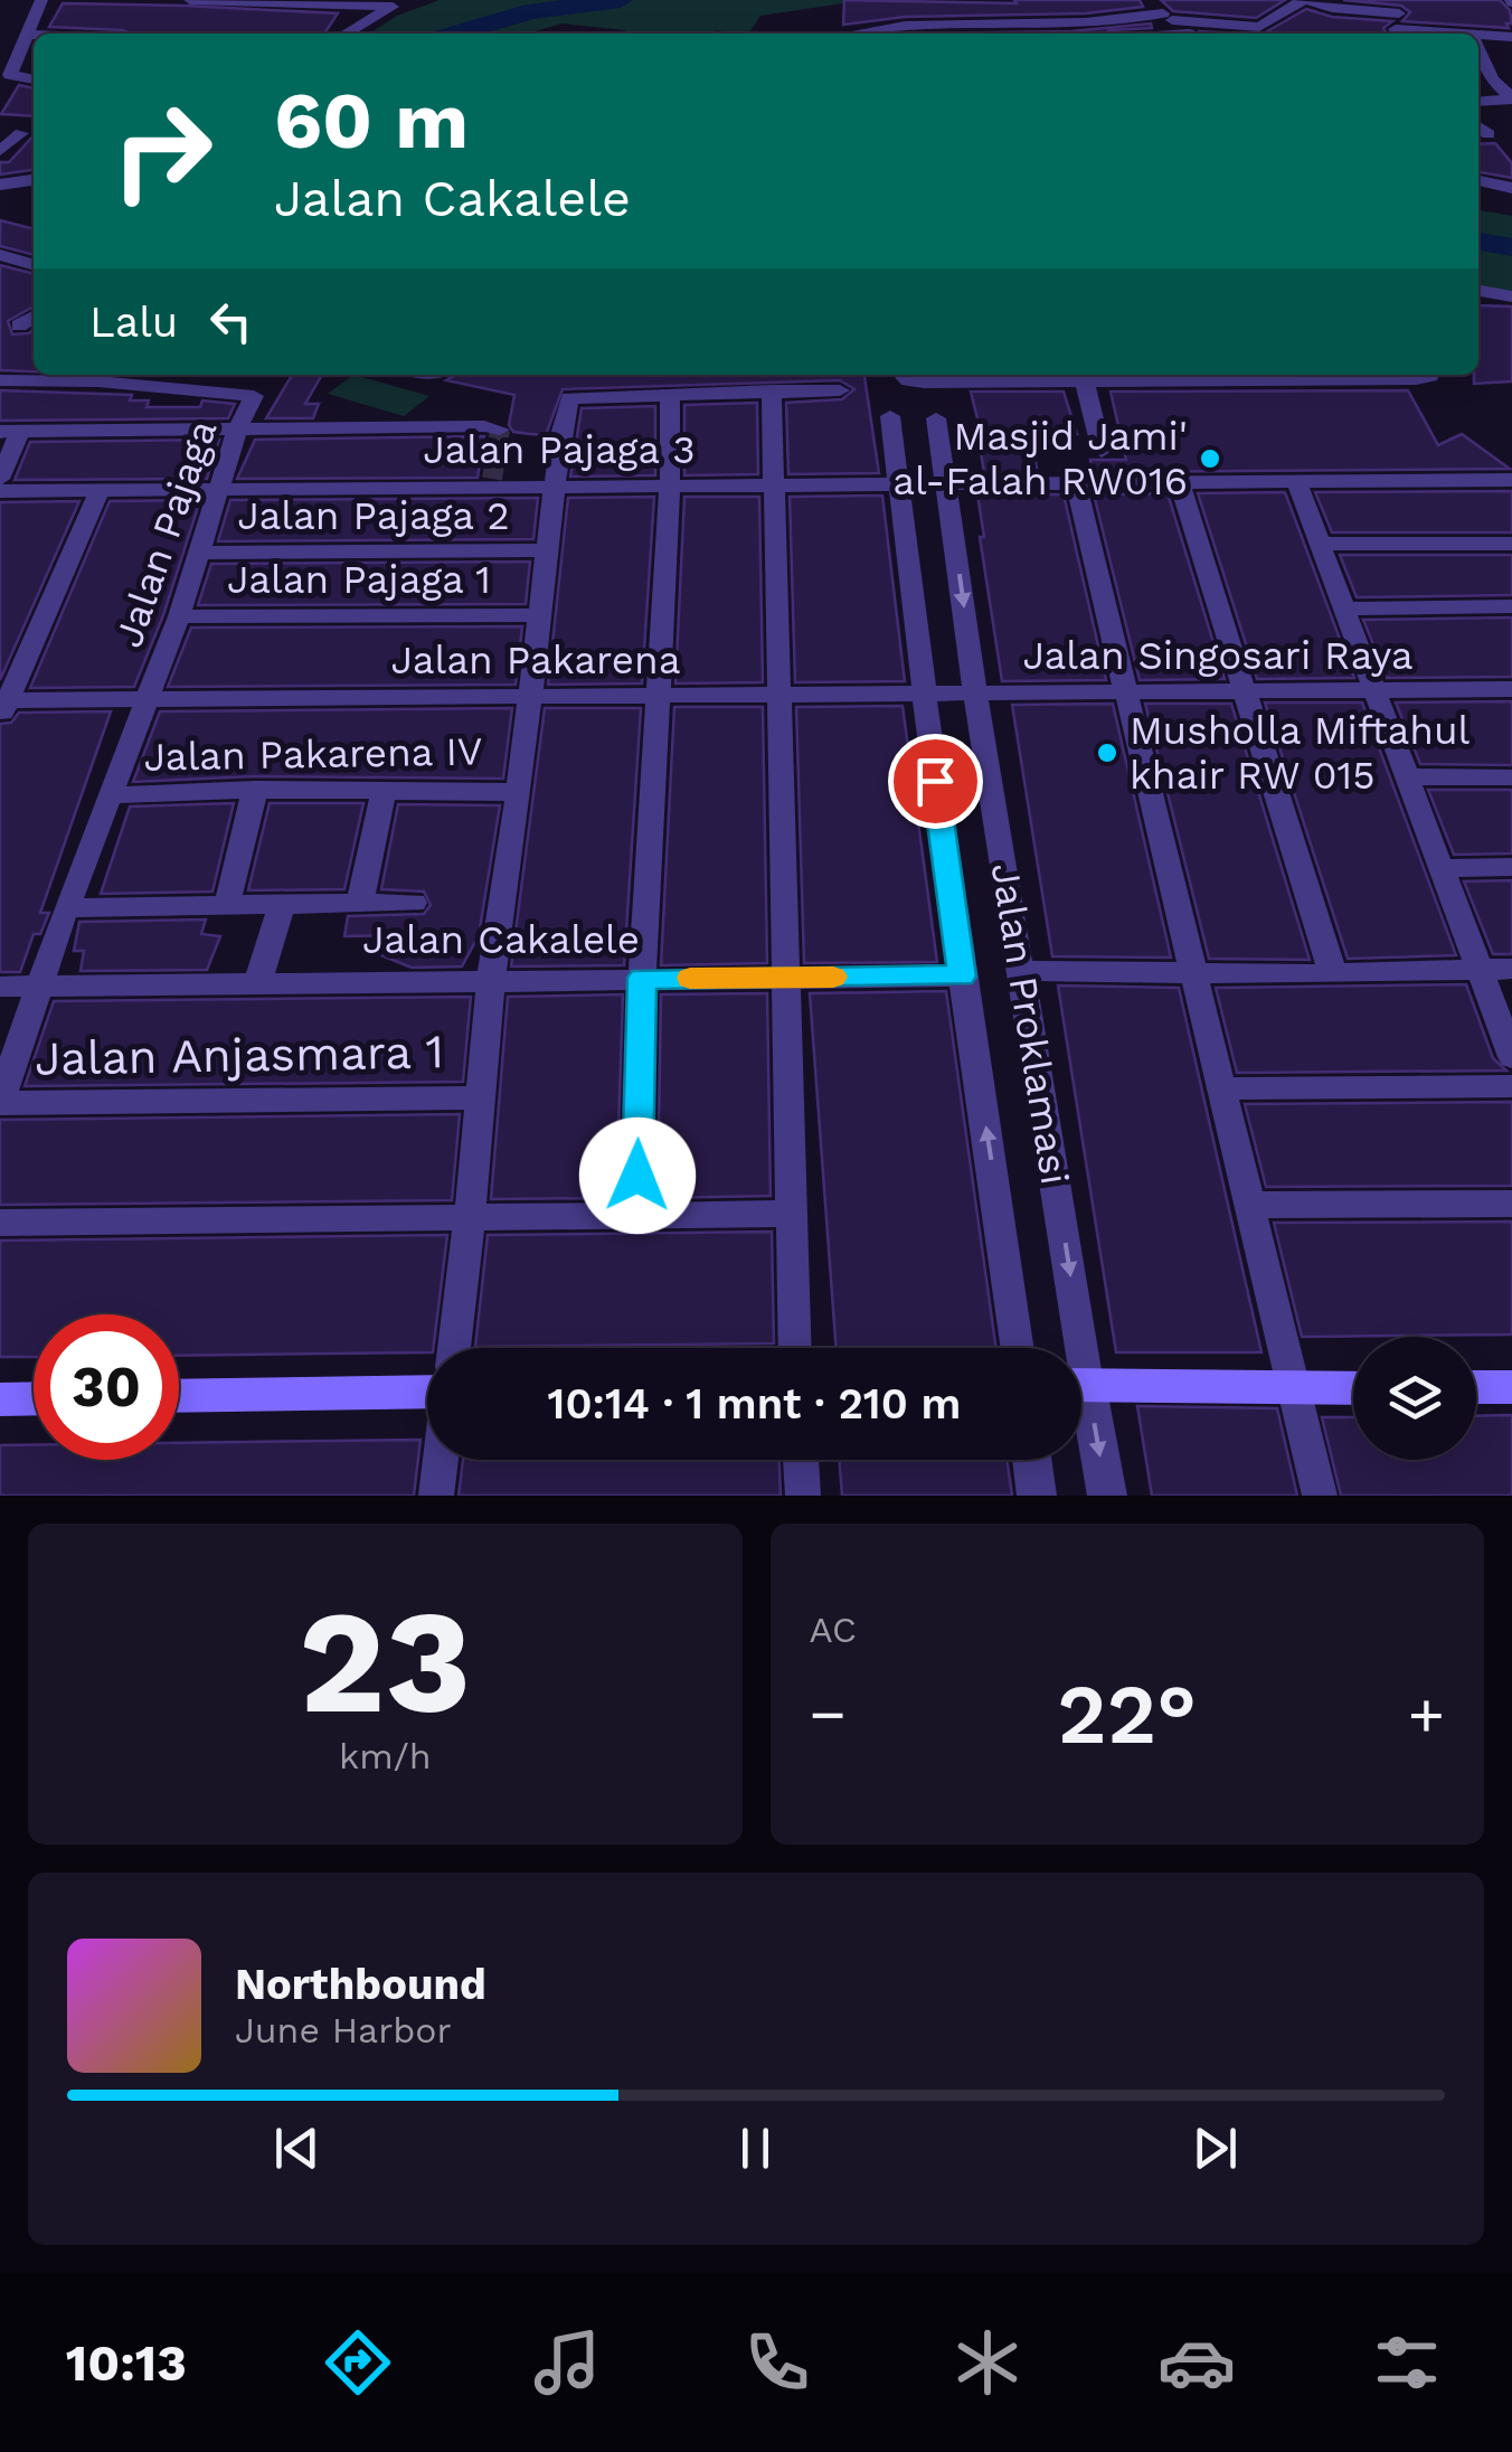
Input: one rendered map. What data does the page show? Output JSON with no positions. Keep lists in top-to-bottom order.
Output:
{
  "streets": {
    "street": [
      "Jalan Pajaga 3",
      "Jalan Pajaga 2",
      "Jalan Pajaga",
      "Jalan Pajaga 1",
      "Jalan Singosari Raya",
      "Jalan Pakarena",
      "Jalan Pakarena IV",
      "Jalan Cakalele",
      "Jalan Proklamasi",
      "Jalan Anjasmara 1"
    ]
  },
  "crossings": [
    ["Jalan Pajaga 3", "Jalan Pajaga"],
    ["Jalan Pajaga 3", "Jalan Proklamasi"],
    ["Jalan Pajaga 2", "Jalan Pajaga"],
    ["Jalan Pajaga", "Jalan Pajaga 1"],
    ["Jalan Pajaga", "Jalan Pakarena"],
    ["Jalan Pajaga", "Jalan Pakarena IV"],
    ["Jalan Pajaga", "Jalan Cakalele"],
    ["Jalan Pajaga", "Jalan Anjasmara 1"],
    ["Jalan Singosari Raya", "Jalan Pakarena"],
    ["Jalan Singosari Raya", "Jalan Proklamasi"],
    ["Jalan Pakarena", "Jalan Proklamasi"],
    ["Jalan Cakalele", "Jalan Proklamasi"]
  ],
  "places": ["Masjid Jami' al-Falah RW016", "Musholla Miftahul khair RW 015"],
  "page": {
    "turn": ["60 m", "Jalan Cakalele"],
    "then": "Lalu",
    "limit": "30",
    "trip": "10:14 · 1 mnt · 210 m",
    "tile": [
      ["23", "km/h"],
      "AC"
    ],
    "heat": ["−", "22°", "+"],
    "song": ["Northbound", "June Harbor"],
    "tabs": "10:13"
  }
}
